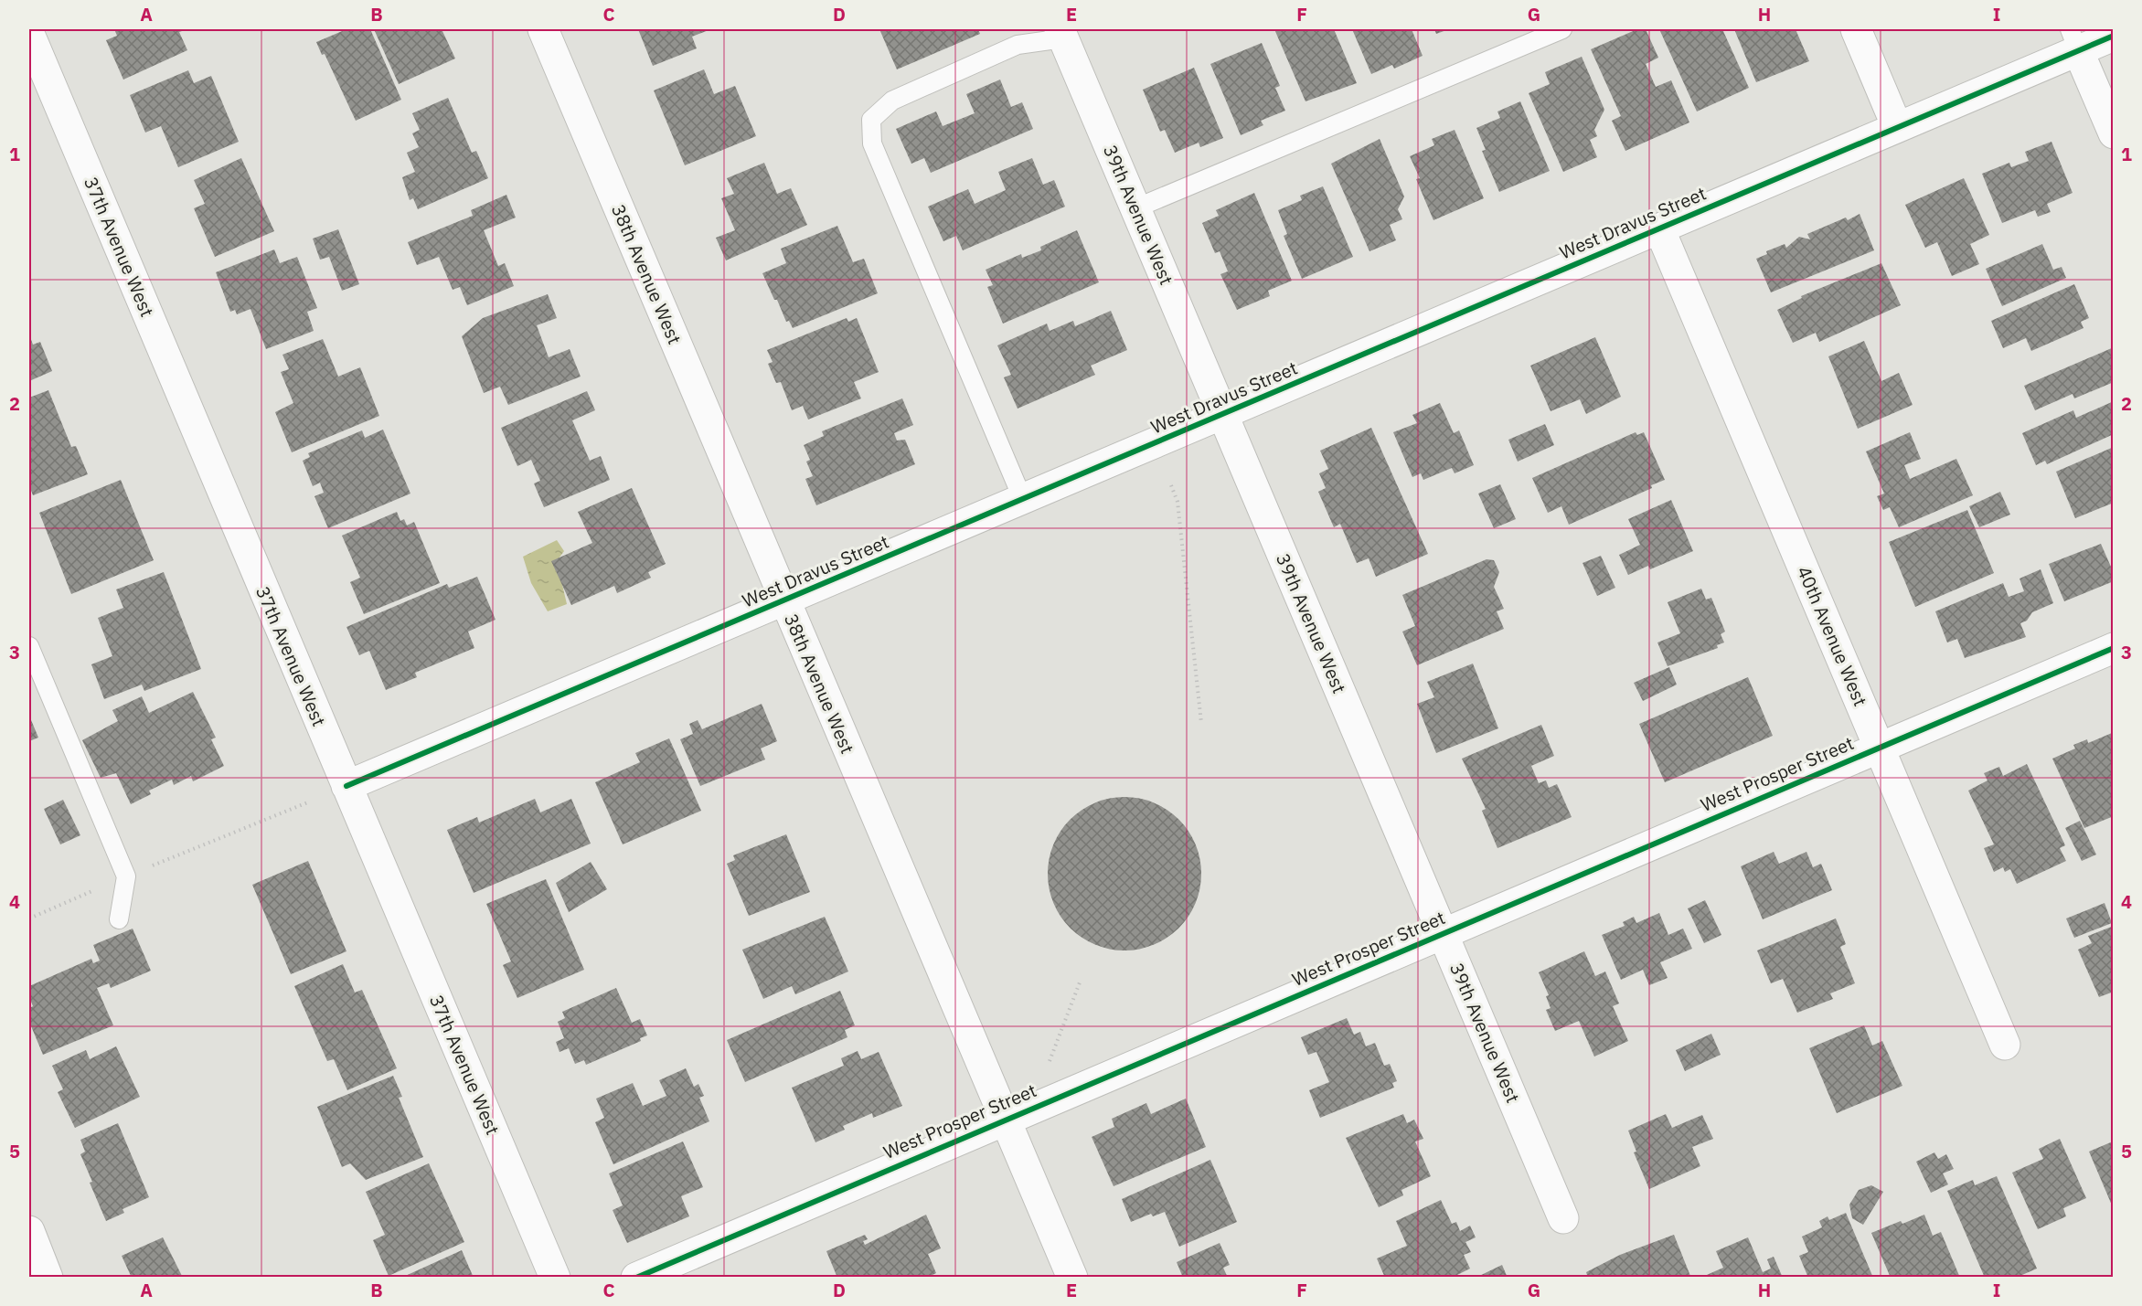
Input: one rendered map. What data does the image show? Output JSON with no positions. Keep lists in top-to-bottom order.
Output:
{
  "streets": {
    "street": [
      "39th Avenue West",
      "West Dravus Street",
      "37th Avenue West",
      "38th Avenue West",
      "40th Avenue West",
      "West Prosper Street"
    ]
  },
  "crossings": [
    ["39th Avenue West", "West Dravus Street"],
    ["39th Avenue West", "West Prosper Street"],
    ["West Dravus Street", "37th Avenue West"],
    ["West Dravus Street", "38th Avenue West"],
    ["West Dravus Street", "40th Avenue West"],
    ["38th Avenue West", "West Prosper Street"],
    ["40th Avenue West", "West Prosper Street"]
  ],
  "grid": {
    "columns": [
      "A",
      "B",
      "C",
      "D",
      "E",
      "F",
      "G",
      "H",
      "I"
    ],
    "rows": [
      "1",
      "2",
      "3",
      "4",
      "5"
    ]
  }
}
